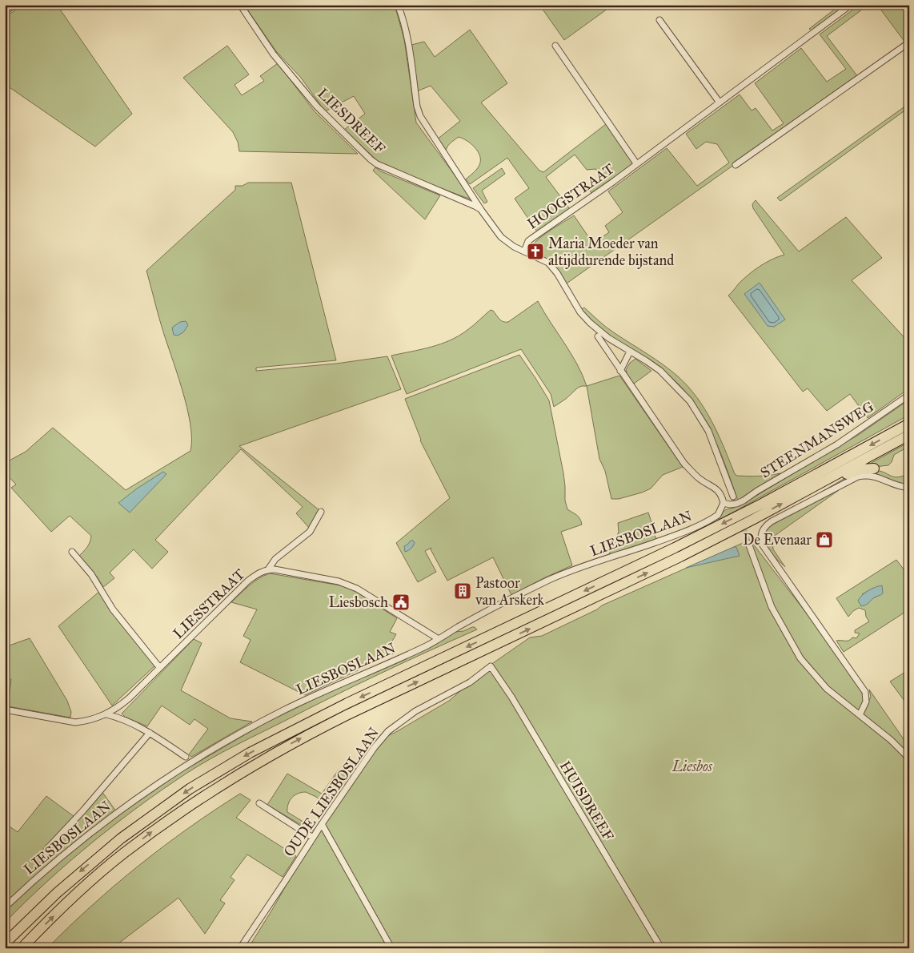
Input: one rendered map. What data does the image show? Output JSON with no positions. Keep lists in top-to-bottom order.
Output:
{
  "streets": {
    "street": [
      "LIESDREEF",
      "HOOGSTRAAT",
      "STEENMANSWEG",
      "LIESBOSLAAN",
      "LIESSTRAAT",
      "OUDE LIESBOSLAAN",
      "HUISDREEF"
    ]
  },
  "crossings": [
    ["STEENMANSWEG", "LIESBOSLAAN"],
    ["OUDE LIESBOSLAAN", "HUISDREEF"]
  ],
  "parks": ["Liesbos"],
  "places": {
    "church": ["Maria Moeder van altijddurende bijstand"],
    "shop": ["De Evenaar"],
    "building": ["Pastoor van Arskerk"],
    "public building": ["Liesbosch"]
  }
}
